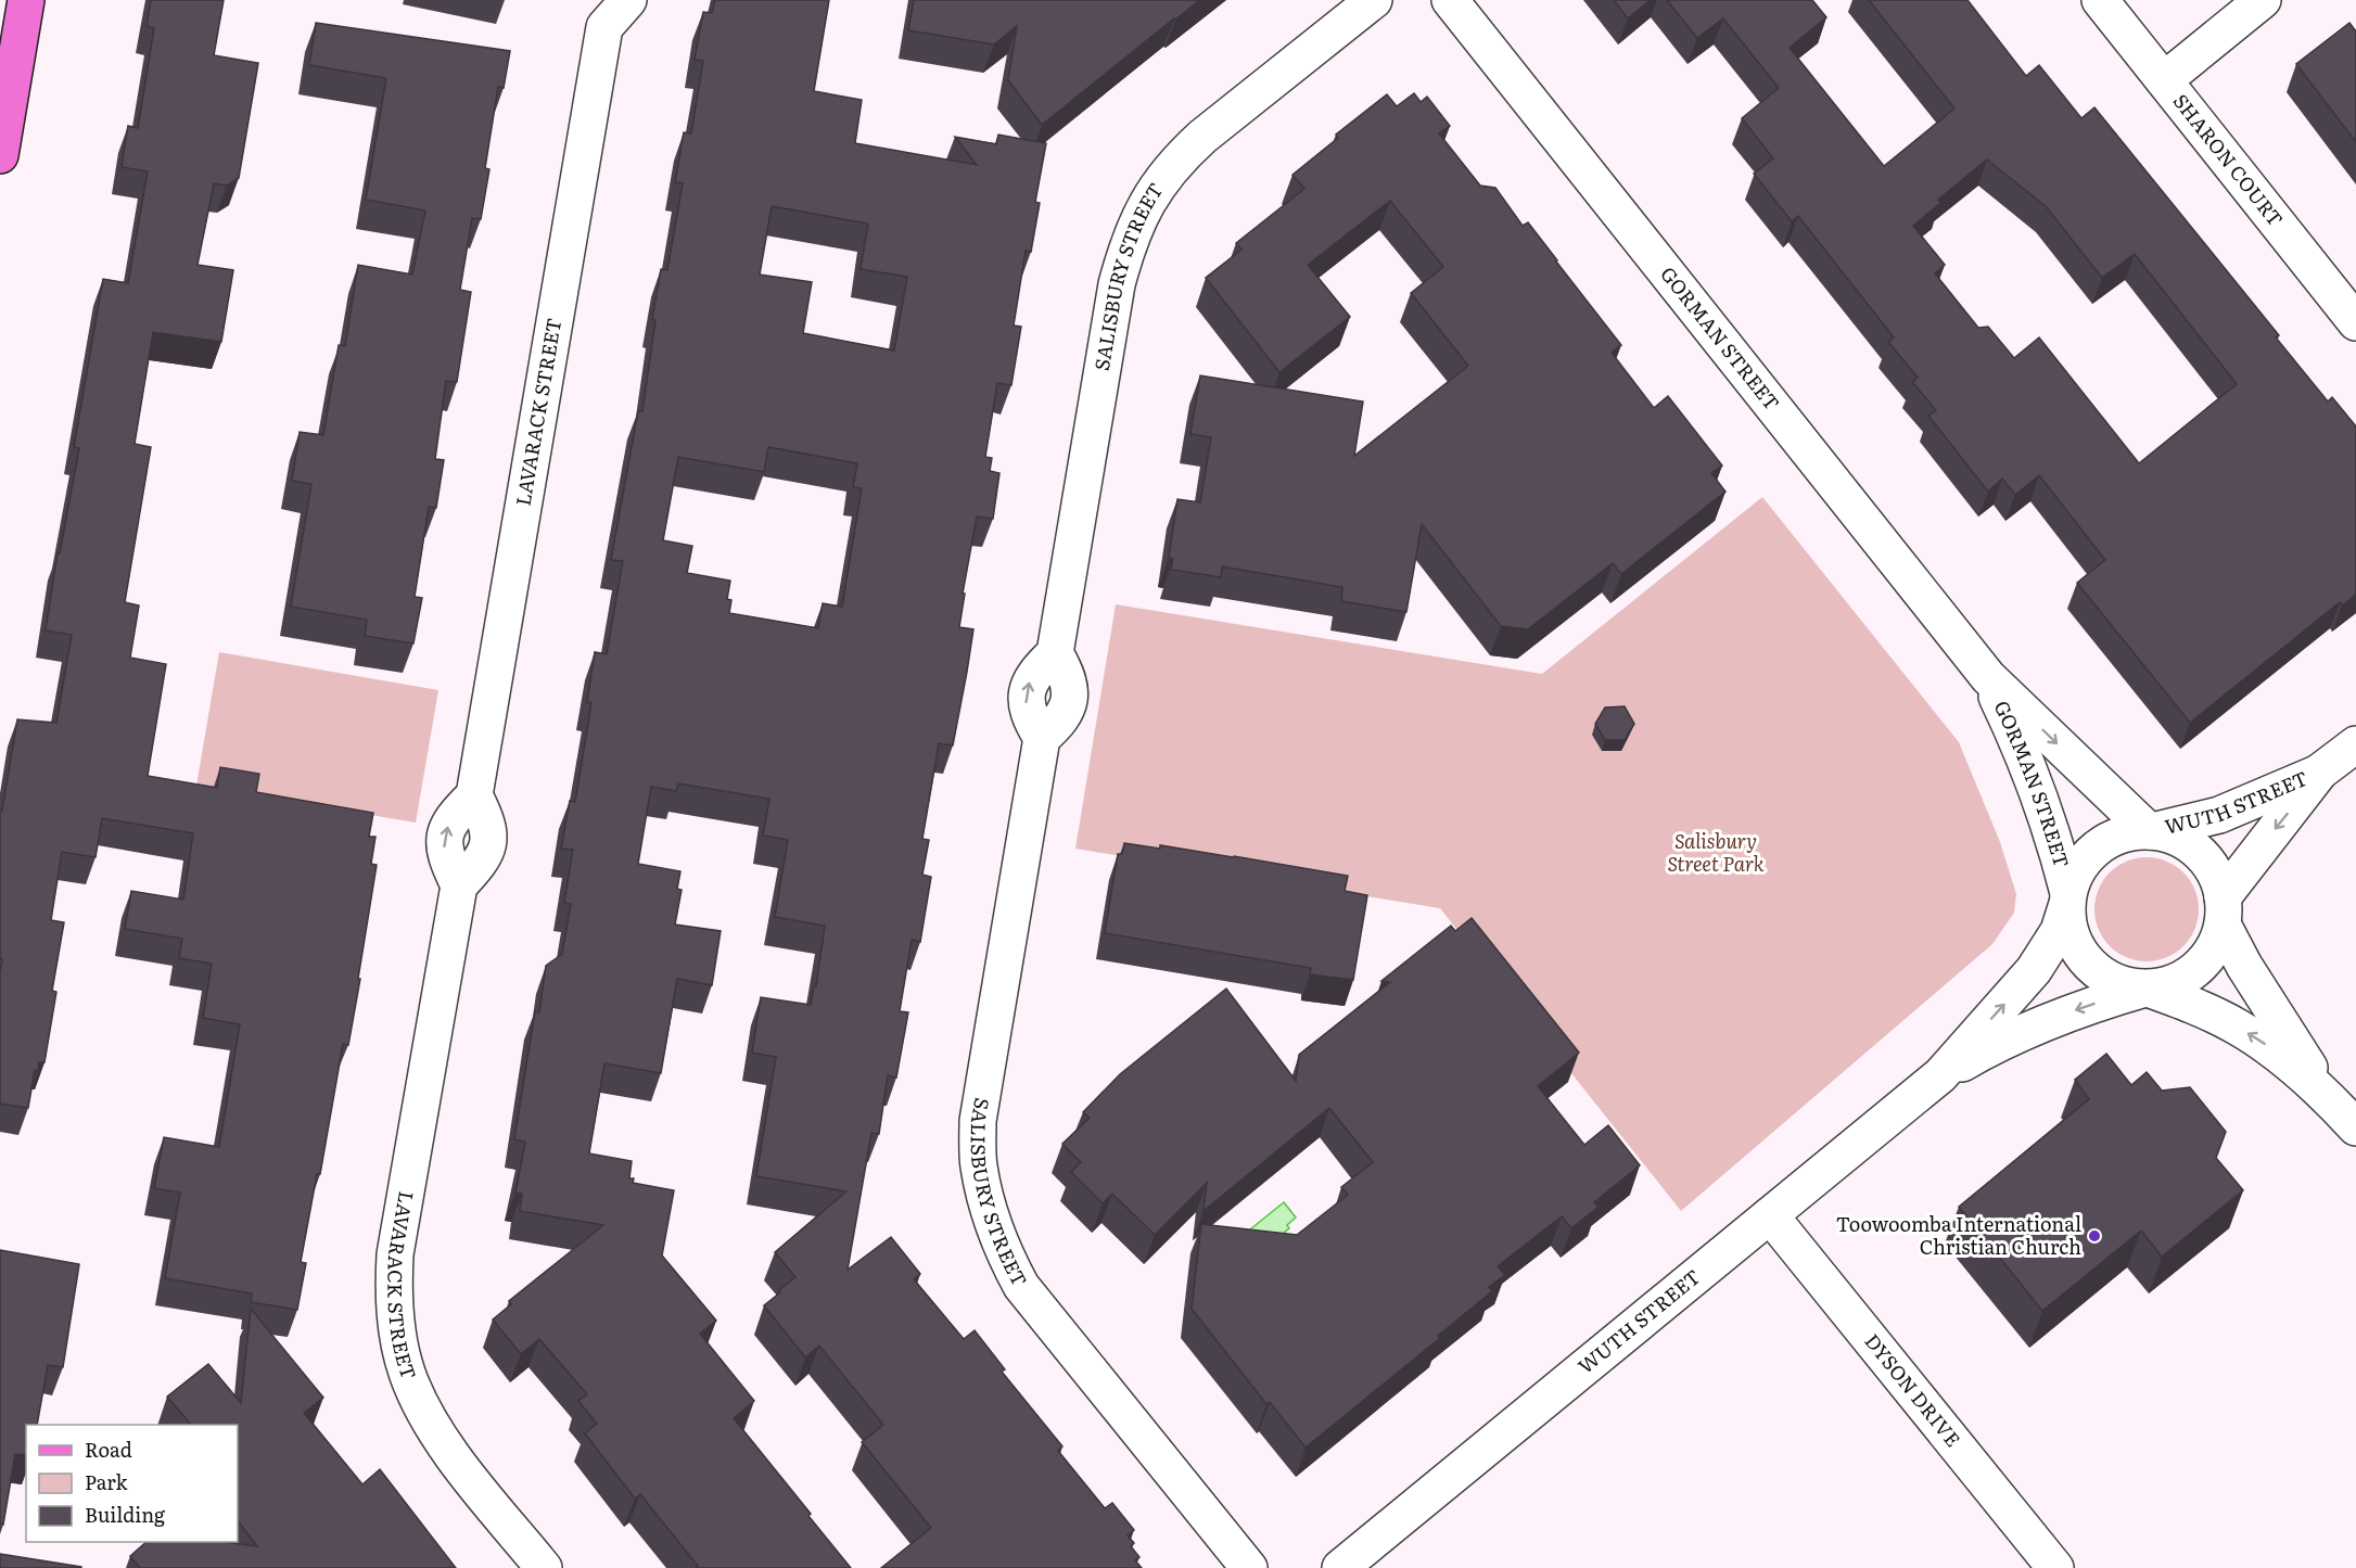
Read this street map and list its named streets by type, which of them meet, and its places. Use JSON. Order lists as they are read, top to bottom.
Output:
{
  "streets": {
    "street": [
      "SHARON COURT",
      "SALISBURY STREET",
      "GORMAN STREET",
      "LAVARACK STREET",
      "WUTH STREET",
      "DYSON DRIVE"
    ]
  },
  "crossings": [
    ["GORMAN STREET", "WUTH STREET"],
    ["WUTH STREET", "DYSON DRIVE"]
  ],
  "parks": ["Salisbury Street Park"],
  "places": ["Toowoomba International Christian Church"],
  "legend": ["Road", "Park", "Building"]
}
